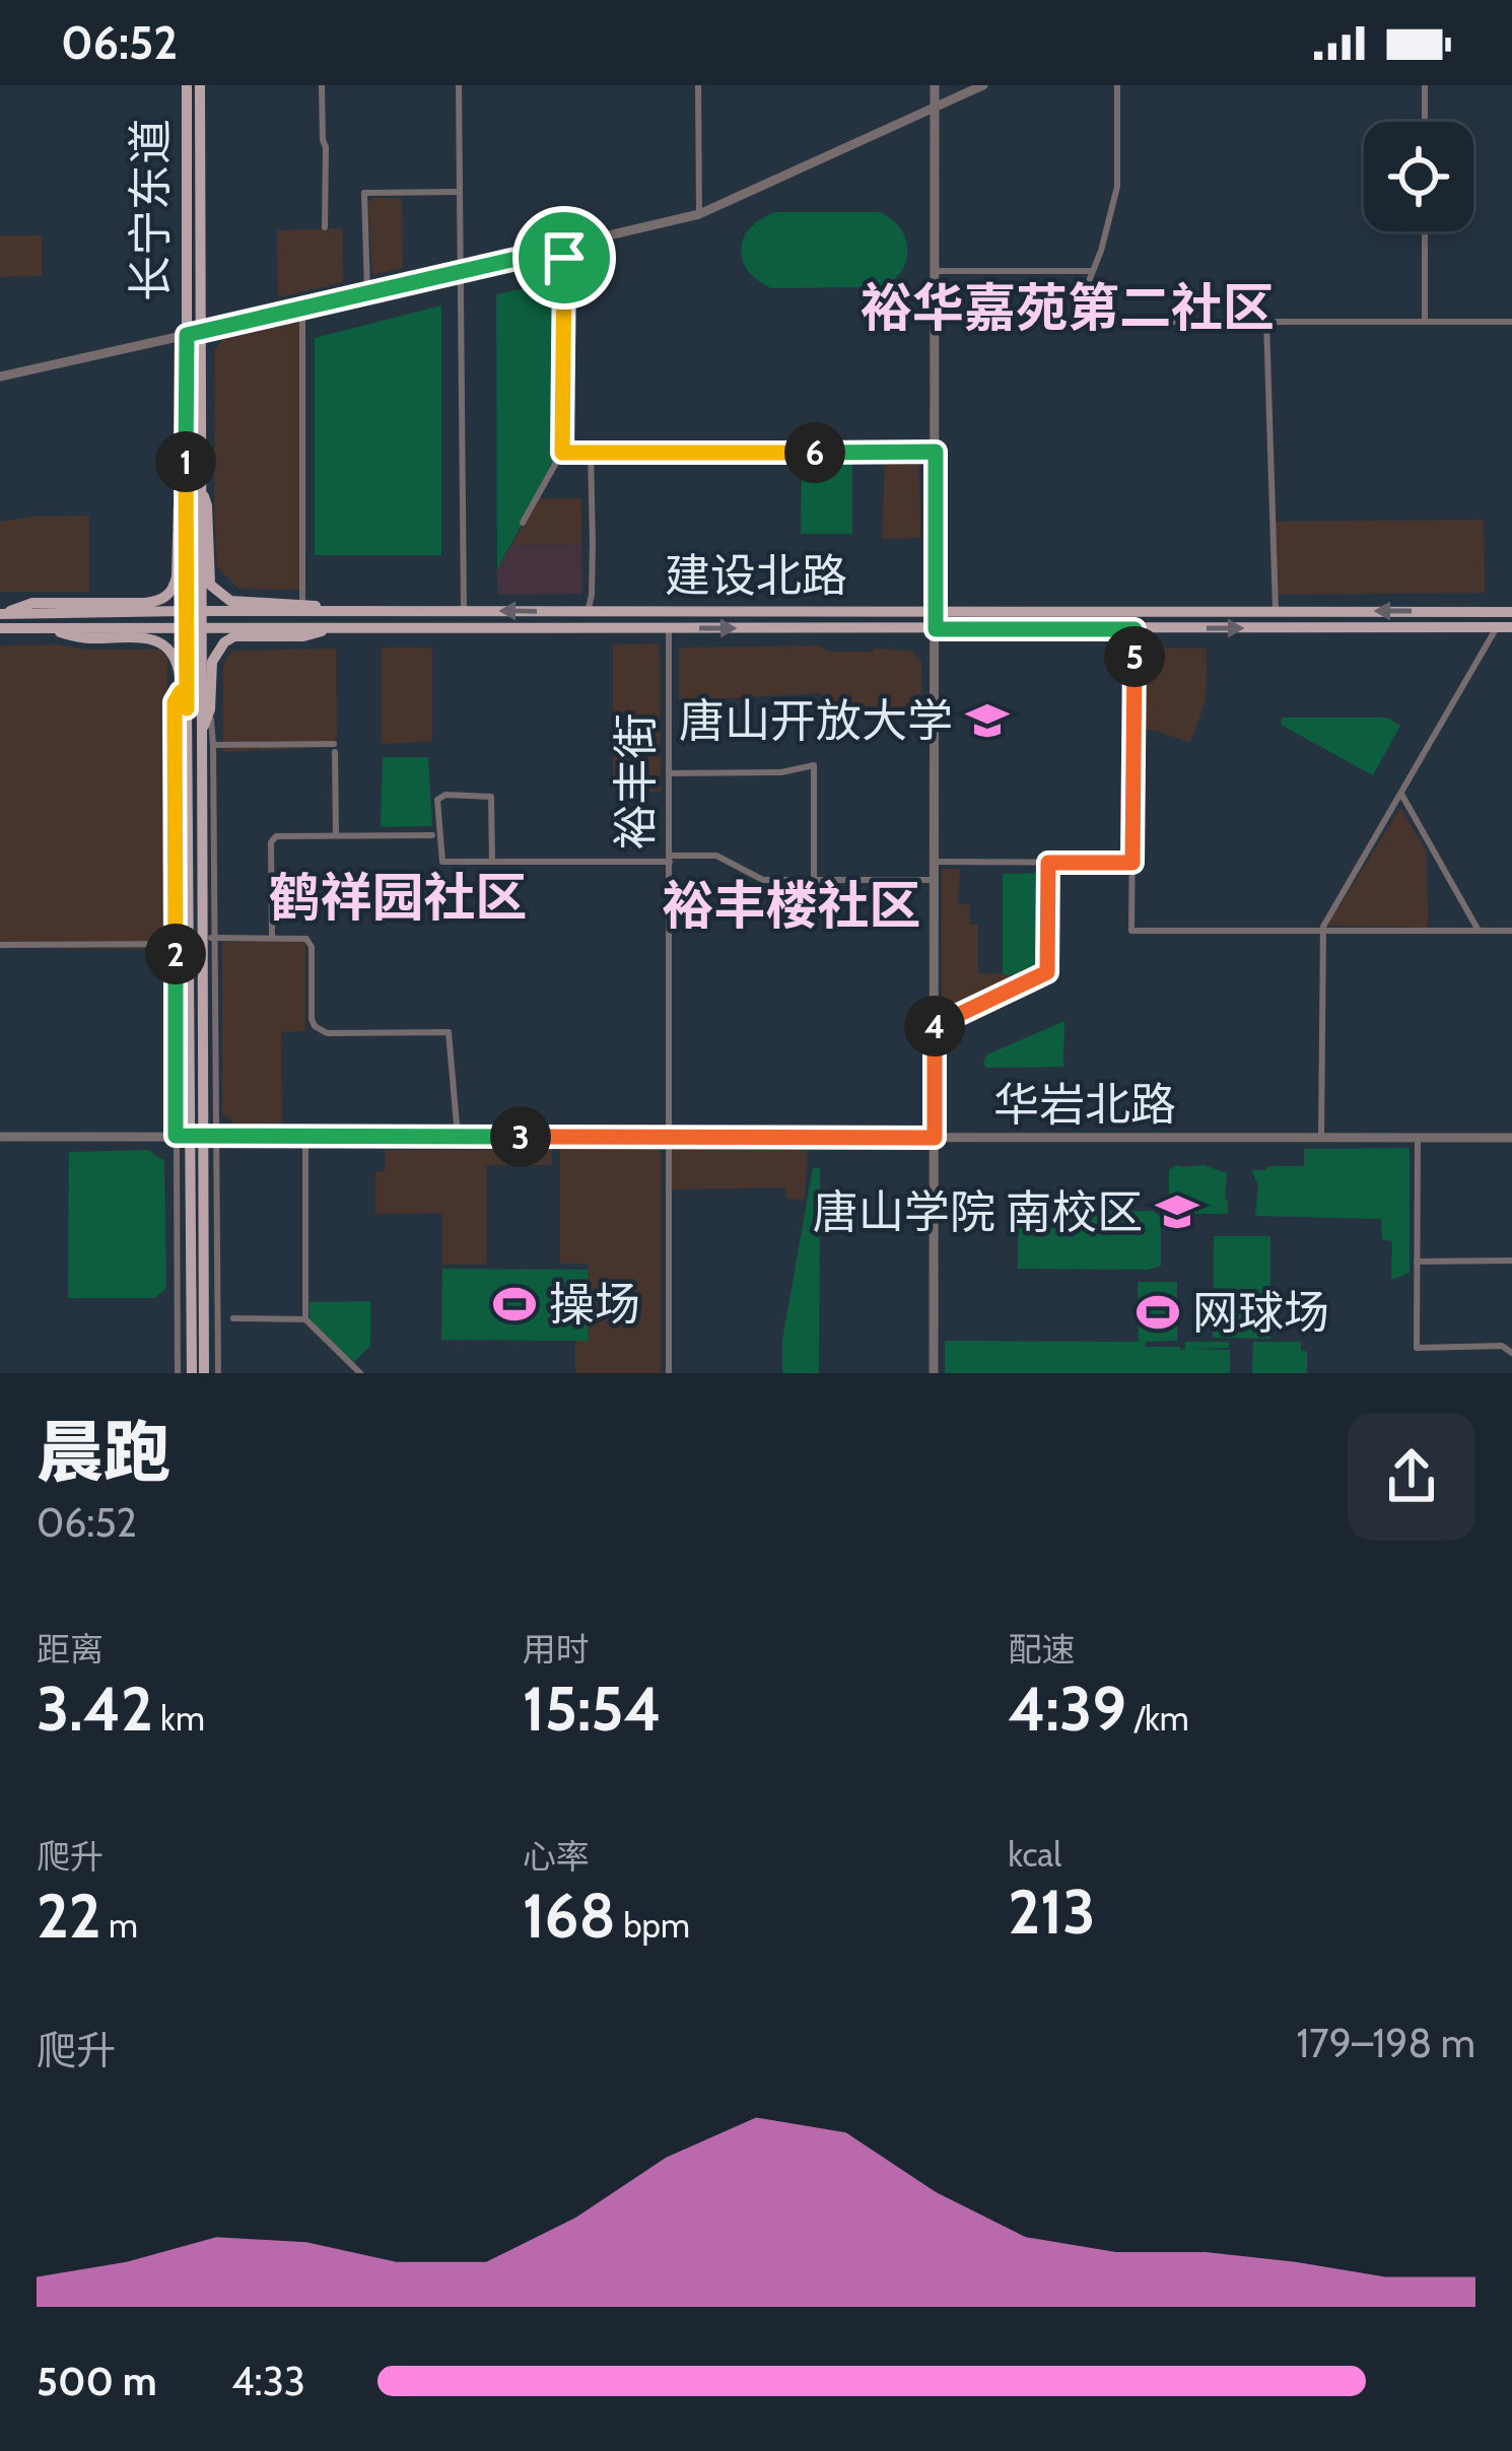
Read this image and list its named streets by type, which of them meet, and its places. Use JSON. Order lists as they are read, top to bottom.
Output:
{
  "streets": {
    "main road": ["长宁东道", "建设北路"],
    "street": ["裕丰街", "华岩北路"]
  },
  "crossings": [
    ["长宁东道", "建设北路"],
    ["长宁东道", "华岩北路"],
    ["建设北路", "裕丰街"],
    ["裕丰街", "华岩北路"]
  ],
  "districts": ["裕华嘉苑第二社区", "鹤祥园社区", "裕丰楼社区"],
  "places": {
    "school or university": ["唐山开放大学", "唐山学院 南校区"],
    "sports": ["操场", "网球场"]
  },
  "page": {
    "status": "06:52",
    "pins": [
      "6",
      "1",
      "5",
      "2",
      "4",
      "3"
    ],
    "heading": ["晨跑", "06:52"],
    "stats": [
      ["距离", "3.42 km"],
      ["用时", "15:54"],
      ["配速", "4:39 /km"],
      ["爬升", "22 m"],
      ["心率", "168 bpm"],
      ["kcal", "213"]
    ],
    "chart": ["爬升", "179–198 m"],
    "list": [
      {
        "name": "500 m",
        "note": "4:33"
      }
    ]
  }
}
